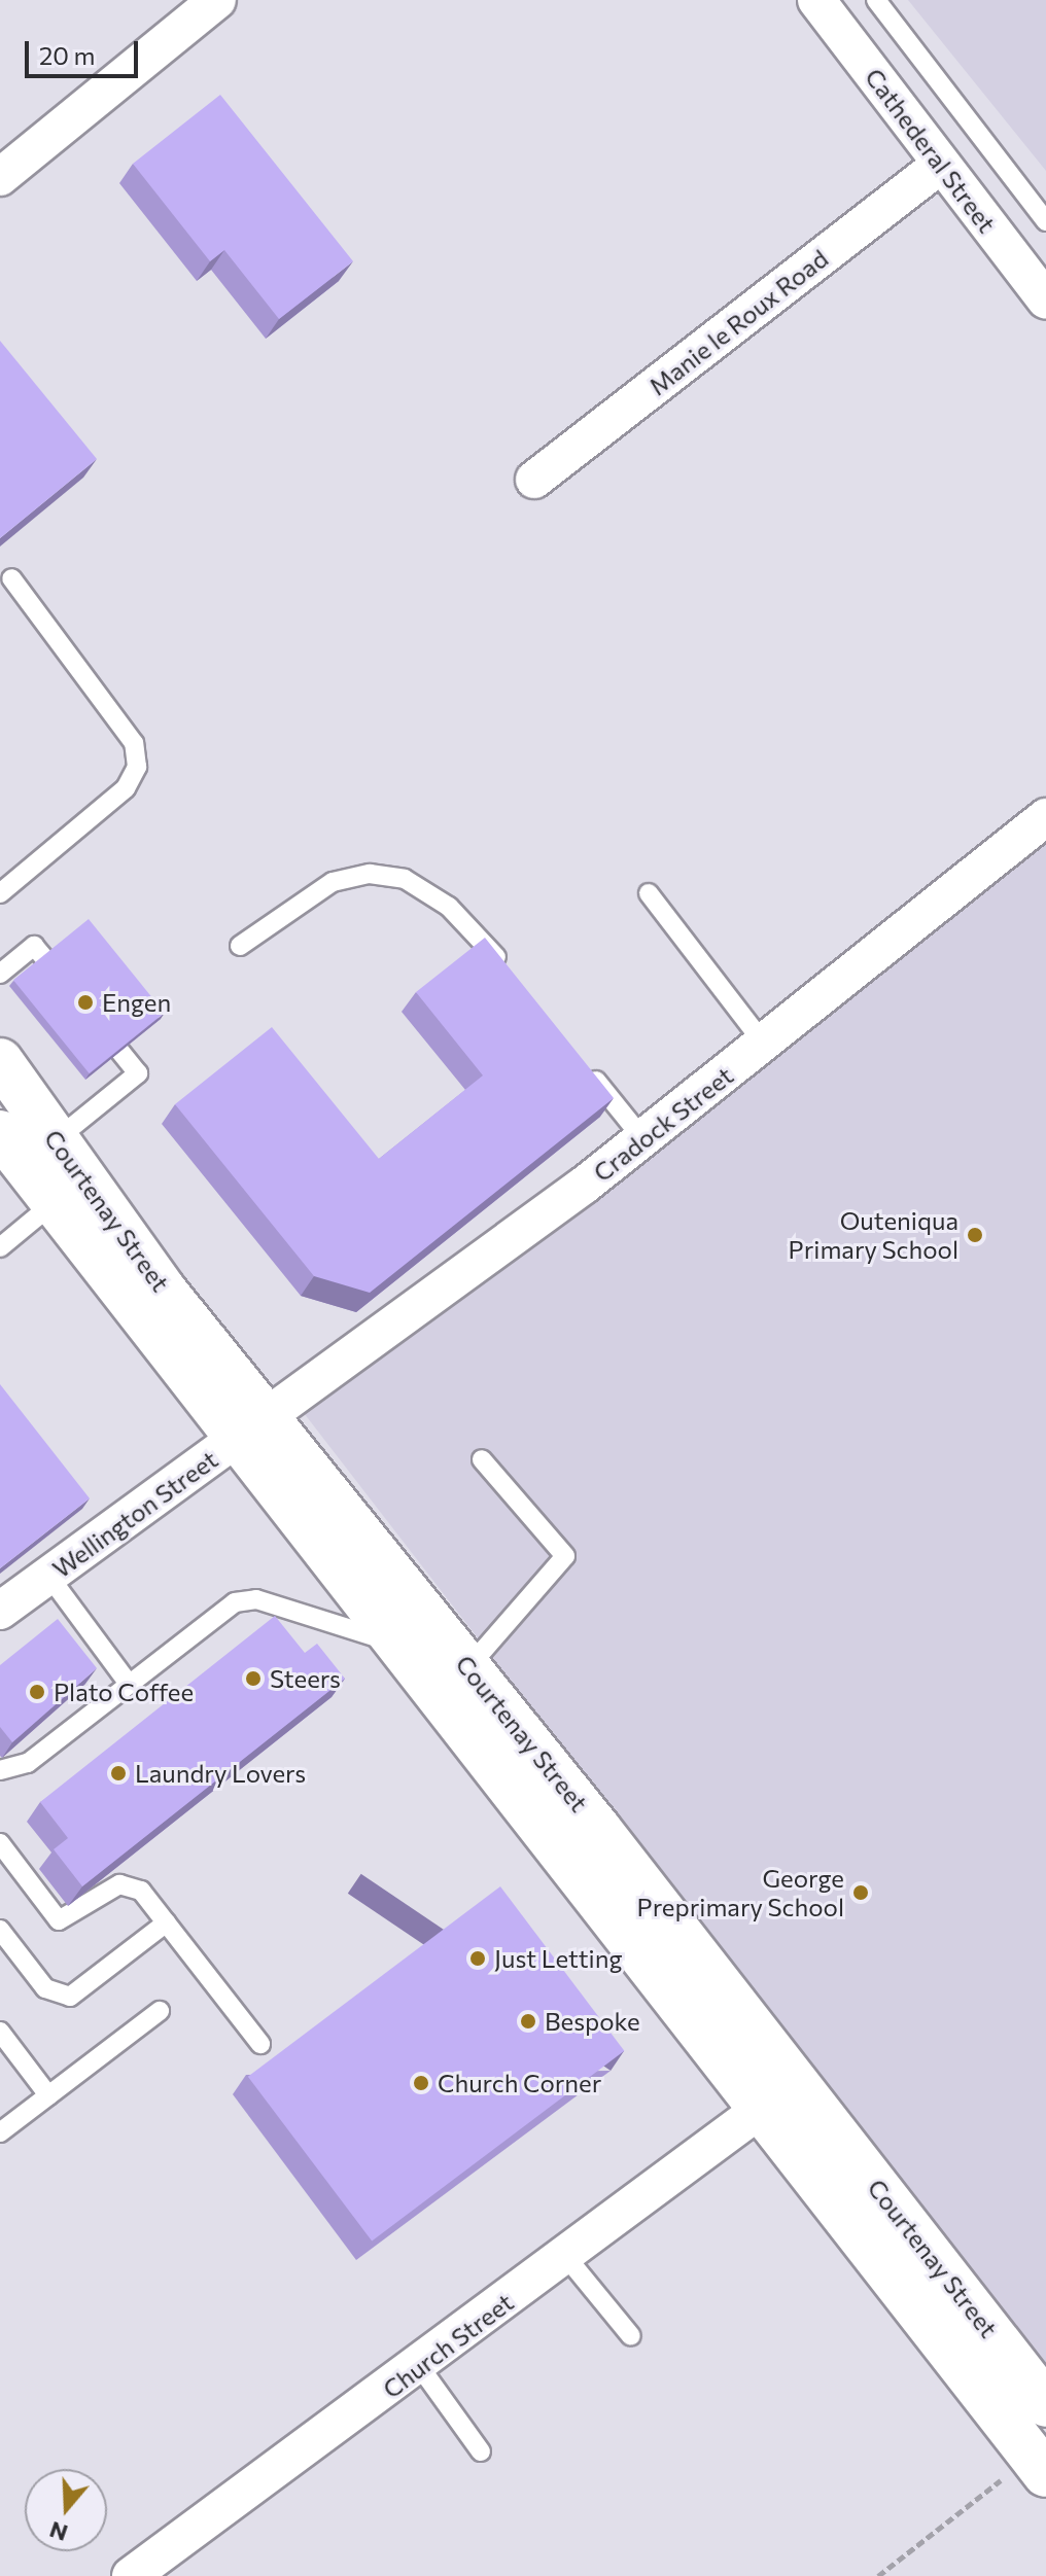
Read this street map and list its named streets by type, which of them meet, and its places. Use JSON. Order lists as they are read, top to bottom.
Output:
{
  "streets": {
    "highway": ["Courtenay Street"],
    "street": [
      "Cathederal Street",
      "Manie le Roux Road",
      "Cradock Street",
      "Wellington Street",
      "Church Street"
    ]
  },
  "crossings": [
    ["Cathederal Street", "Manie le Roux Road"],
    ["Cradock Street", "Courtenay Street"],
    ["Cradock Street", "Wellington Street"],
    ["Courtenay Street", "Wellington Street"],
    ["Courtenay Street", "Church Street"]
  ],
  "places": [
    "Engen",
    "Outeniqua Primary School",
    "Steers",
    "Plato Coffee",
    "Laundry Lovers",
    "George Preprimary School",
    "Just Letting",
    "Bespoke",
    "Church Corner"
  ],
  "scale_bar": "20 m",
  "north": "bottom"
}
